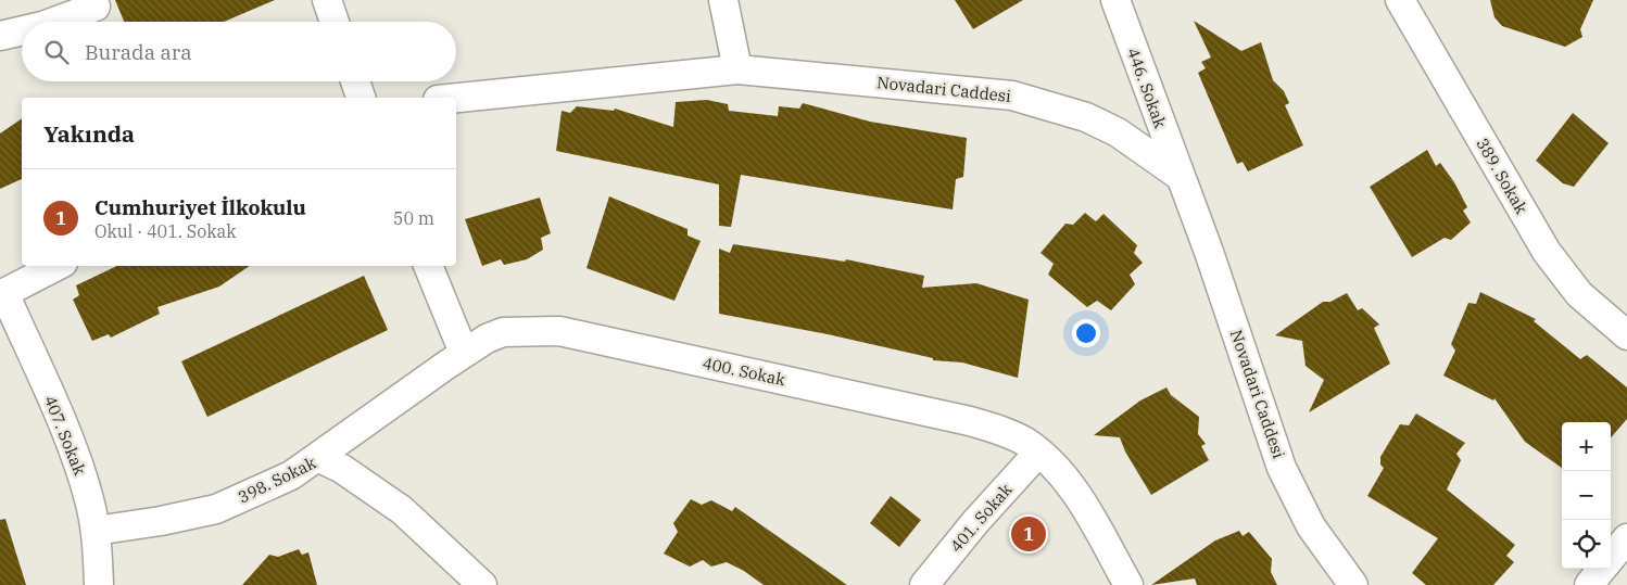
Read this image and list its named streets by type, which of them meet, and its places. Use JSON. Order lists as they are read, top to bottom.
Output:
{
  "streets": {
    "street": [
      "446. Sokak",
      "Novadari Caddesi",
      "389. Sokak",
      "400. Sokak",
      "407. Sokak",
      "398. Sokak",
      "401. Sokak"
    ]
  },
  "crossings": [
    ["446. Sokak", "Novadari Caddesi"],
    ["400. Sokak", "398. Sokak"],
    ["400. Sokak", "401. Sokak"],
    ["407. Sokak", "398. Sokak"]
  ],
  "page": {
    "search": "Burada ara",
    "heading": "Yakında",
    "list": [
      {
        "mark": "1",
        "name": "Cumhuriyet İlkokulu",
        "note": "Okul · 401. Sokak",
        "value": "50 m"
      }
    ],
    "map_buttons": ["+", "−"],
    "pins": "1"
  }
}
